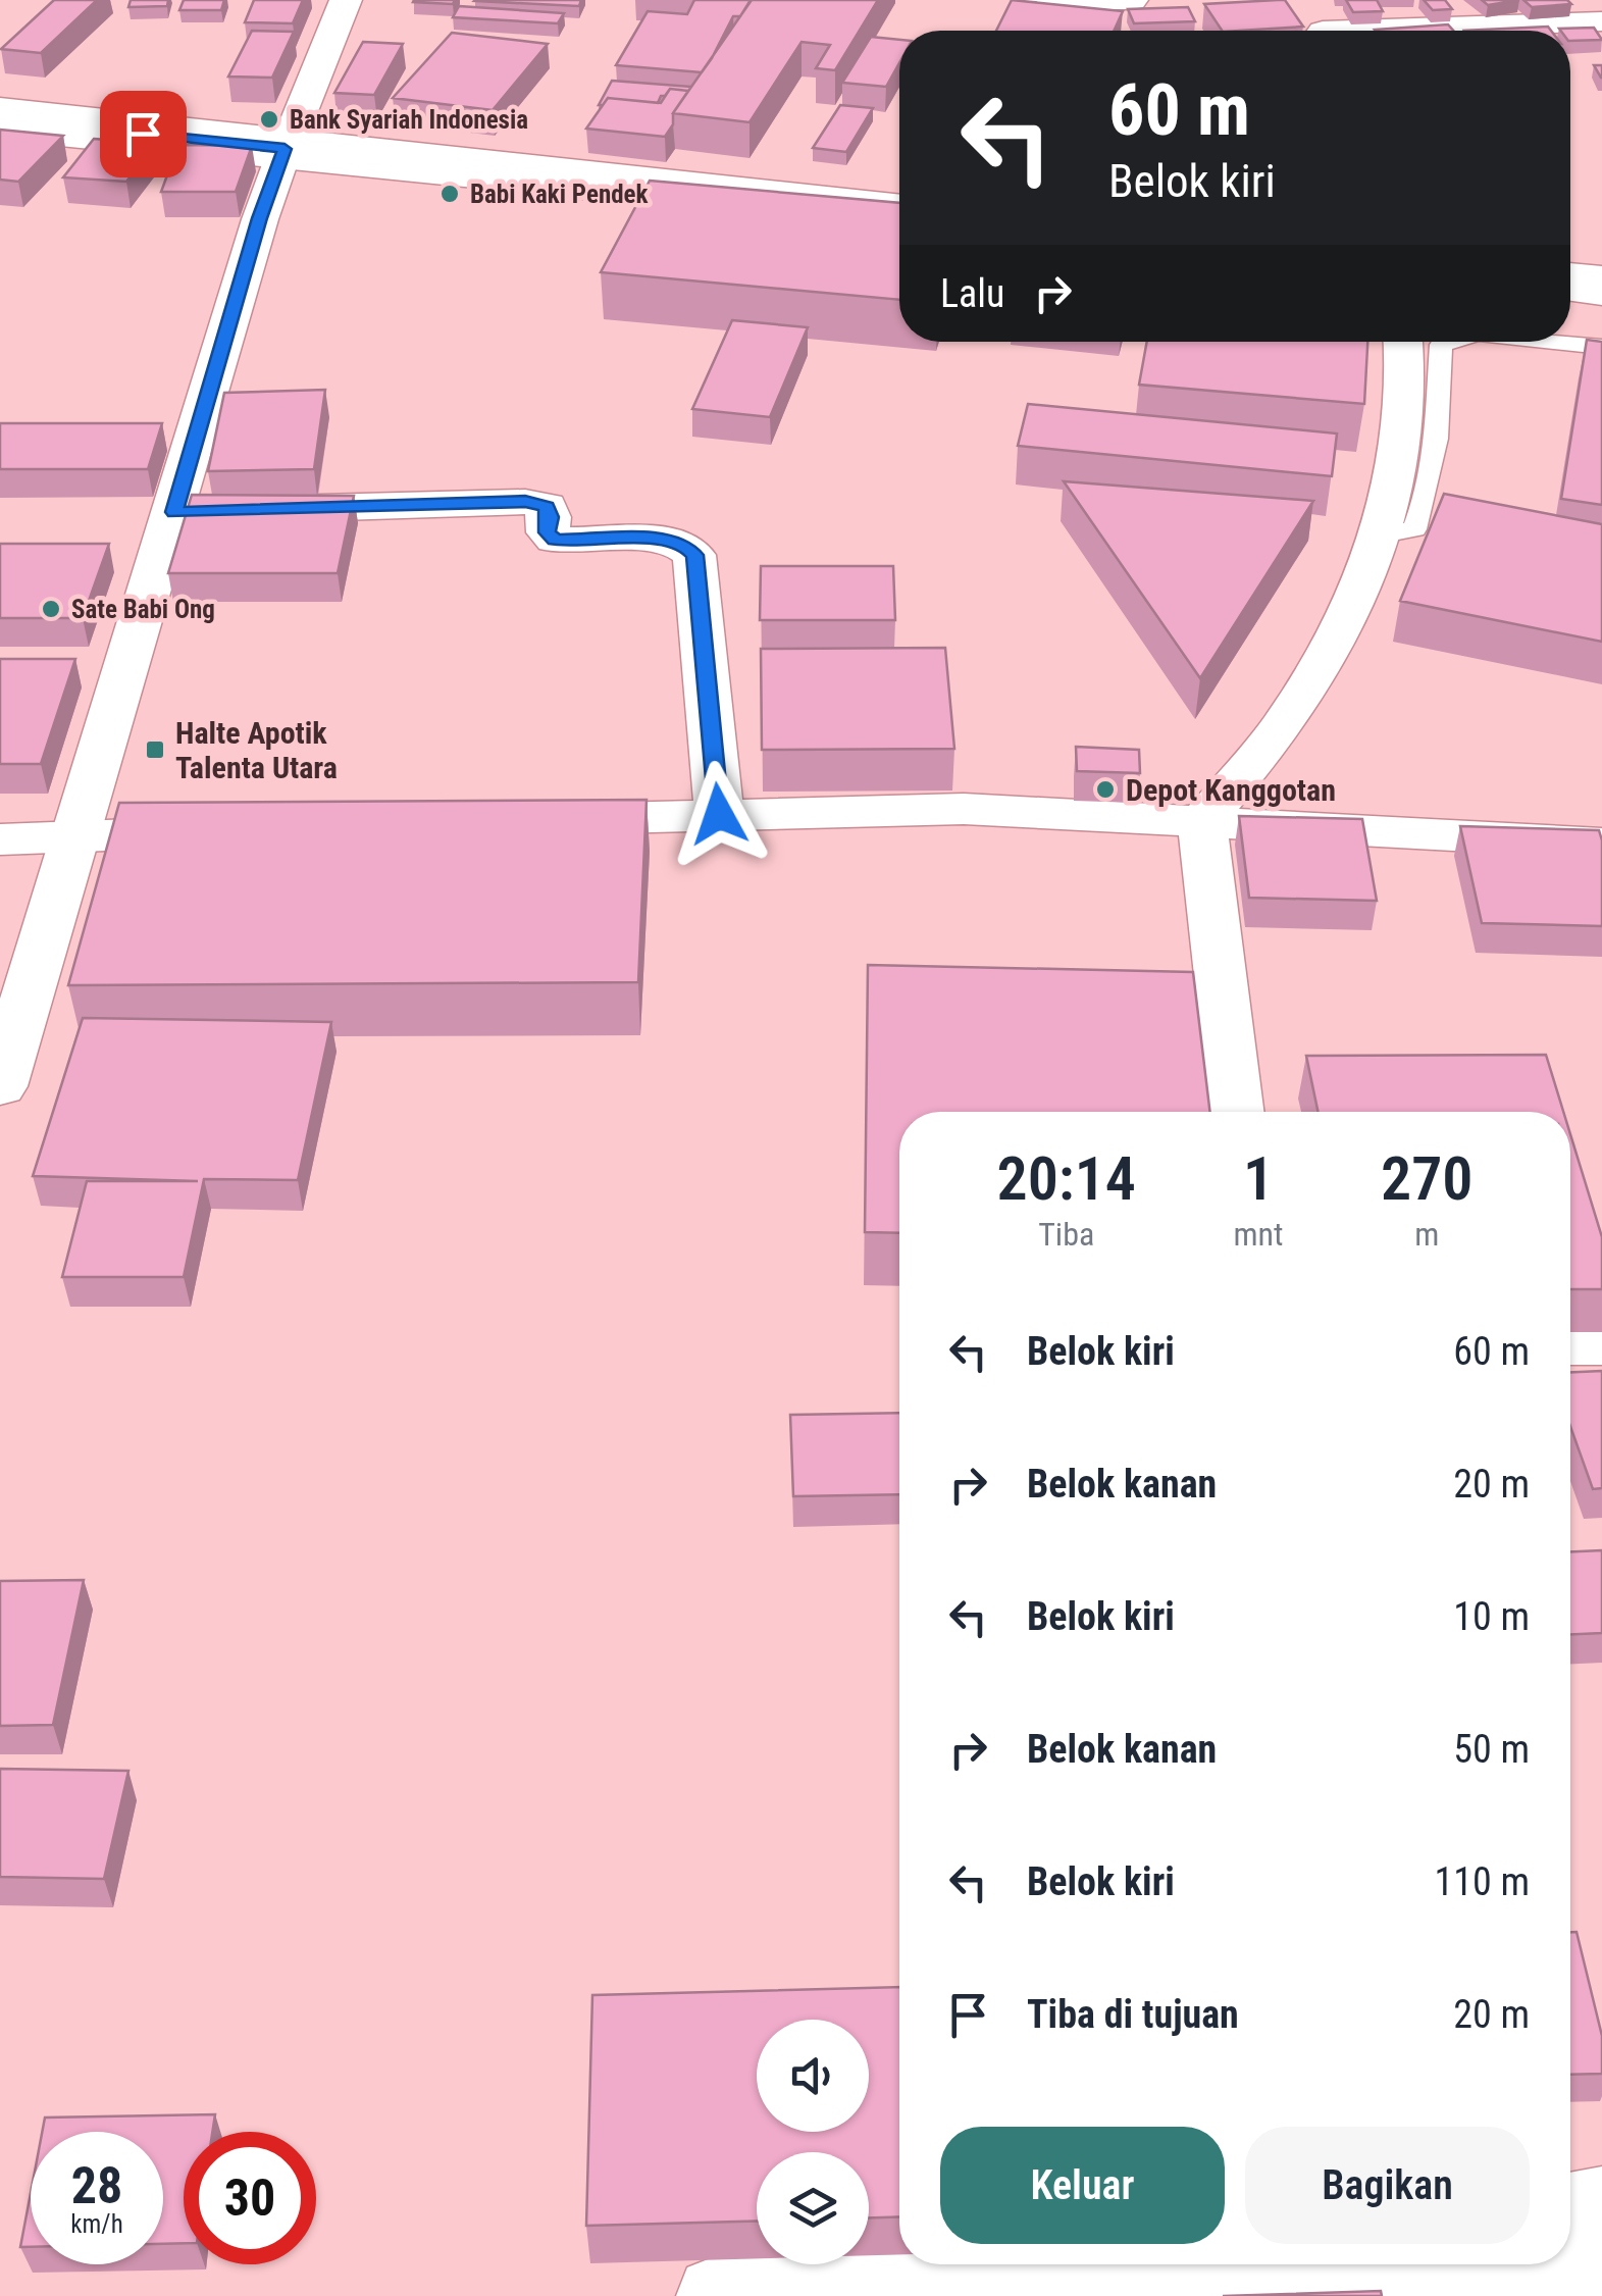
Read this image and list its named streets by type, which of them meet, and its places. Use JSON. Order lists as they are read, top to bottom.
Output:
{
  "places": {
    "other": [
      "Bank Syariah Indonesia",
      "Babi Kaki Pendek",
      "Sate Babi Ong",
      "Depot Kanggotan"
    ],
    "transit": ["Halte Apotik Talenta Utara"]
  },
  "page": {
    "turn": ["60 m", "Belok kiri"],
    "then": "Lalu",
    "eta": [
      "20:14",
      "Tiba",
      "1",
      "mnt",
      "270",
      "m"
    ],
    "list": [
      {
        "name": "Belok kiri",
        "value": "60 m"
      },
      {
        "name": "Belok kanan",
        "value": "20 m"
      },
      {
        "name": "Belok kiri",
        "value": "10 m"
      },
      {
        "name": "Belok kanan",
        "value": "50 m"
      },
      {
        "name": "Belok kiri",
        "value": "110 m"
      },
      {
        "name": "Tiba di tujuan",
        "value": "20 m"
      }
    ],
    "buttons": ["Keluar", "Bagikan"],
    "speed": "28 km/h",
    "limit": "30"
  }
}
